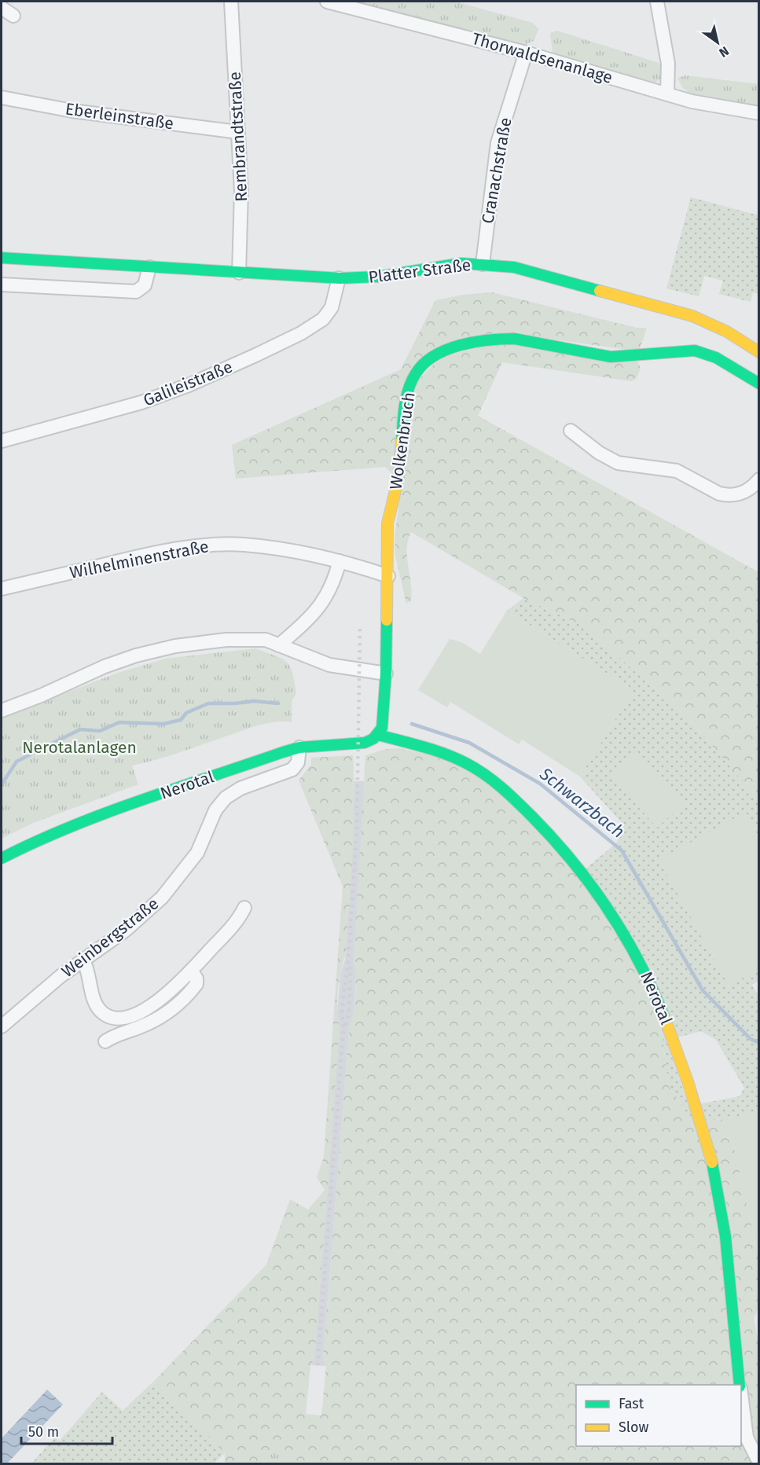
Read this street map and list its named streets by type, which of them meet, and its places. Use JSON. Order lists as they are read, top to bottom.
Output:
{
  "streets": {
    "street": [
      "Thorwaldsenanlage",
      "Eberleinstraße",
      "Rembrandtstraße",
      "Cranachstraße",
      "Platter Straße",
      "Galileistraße",
      "Wolkenbruch",
      "Wilhelminenstraße",
      "Nerotal",
      "Weinbergstraße"
    ]
  },
  "crossings": [
    ["Thorwaldsenanlage", "Cranachstraße"],
    ["Eberleinstraße", "Rembrandtstraße"],
    ["Rembrandtstraße", "Platter Straße"],
    ["Cranachstraße", "Platter Straße"],
    ["Platter Straße", "Galileistraße"],
    ["Wolkenbruch", "Wilhelminenstraße"],
    ["Nerotal", "Weinbergstraße"]
  ],
  "water": ["Schwarzbach"],
  "parks": ["Nerotalanlagen"],
  "legend": ["Fast", "Slow"],
  "scale_bar": "50 m",
  "north": "bottom right"
}
